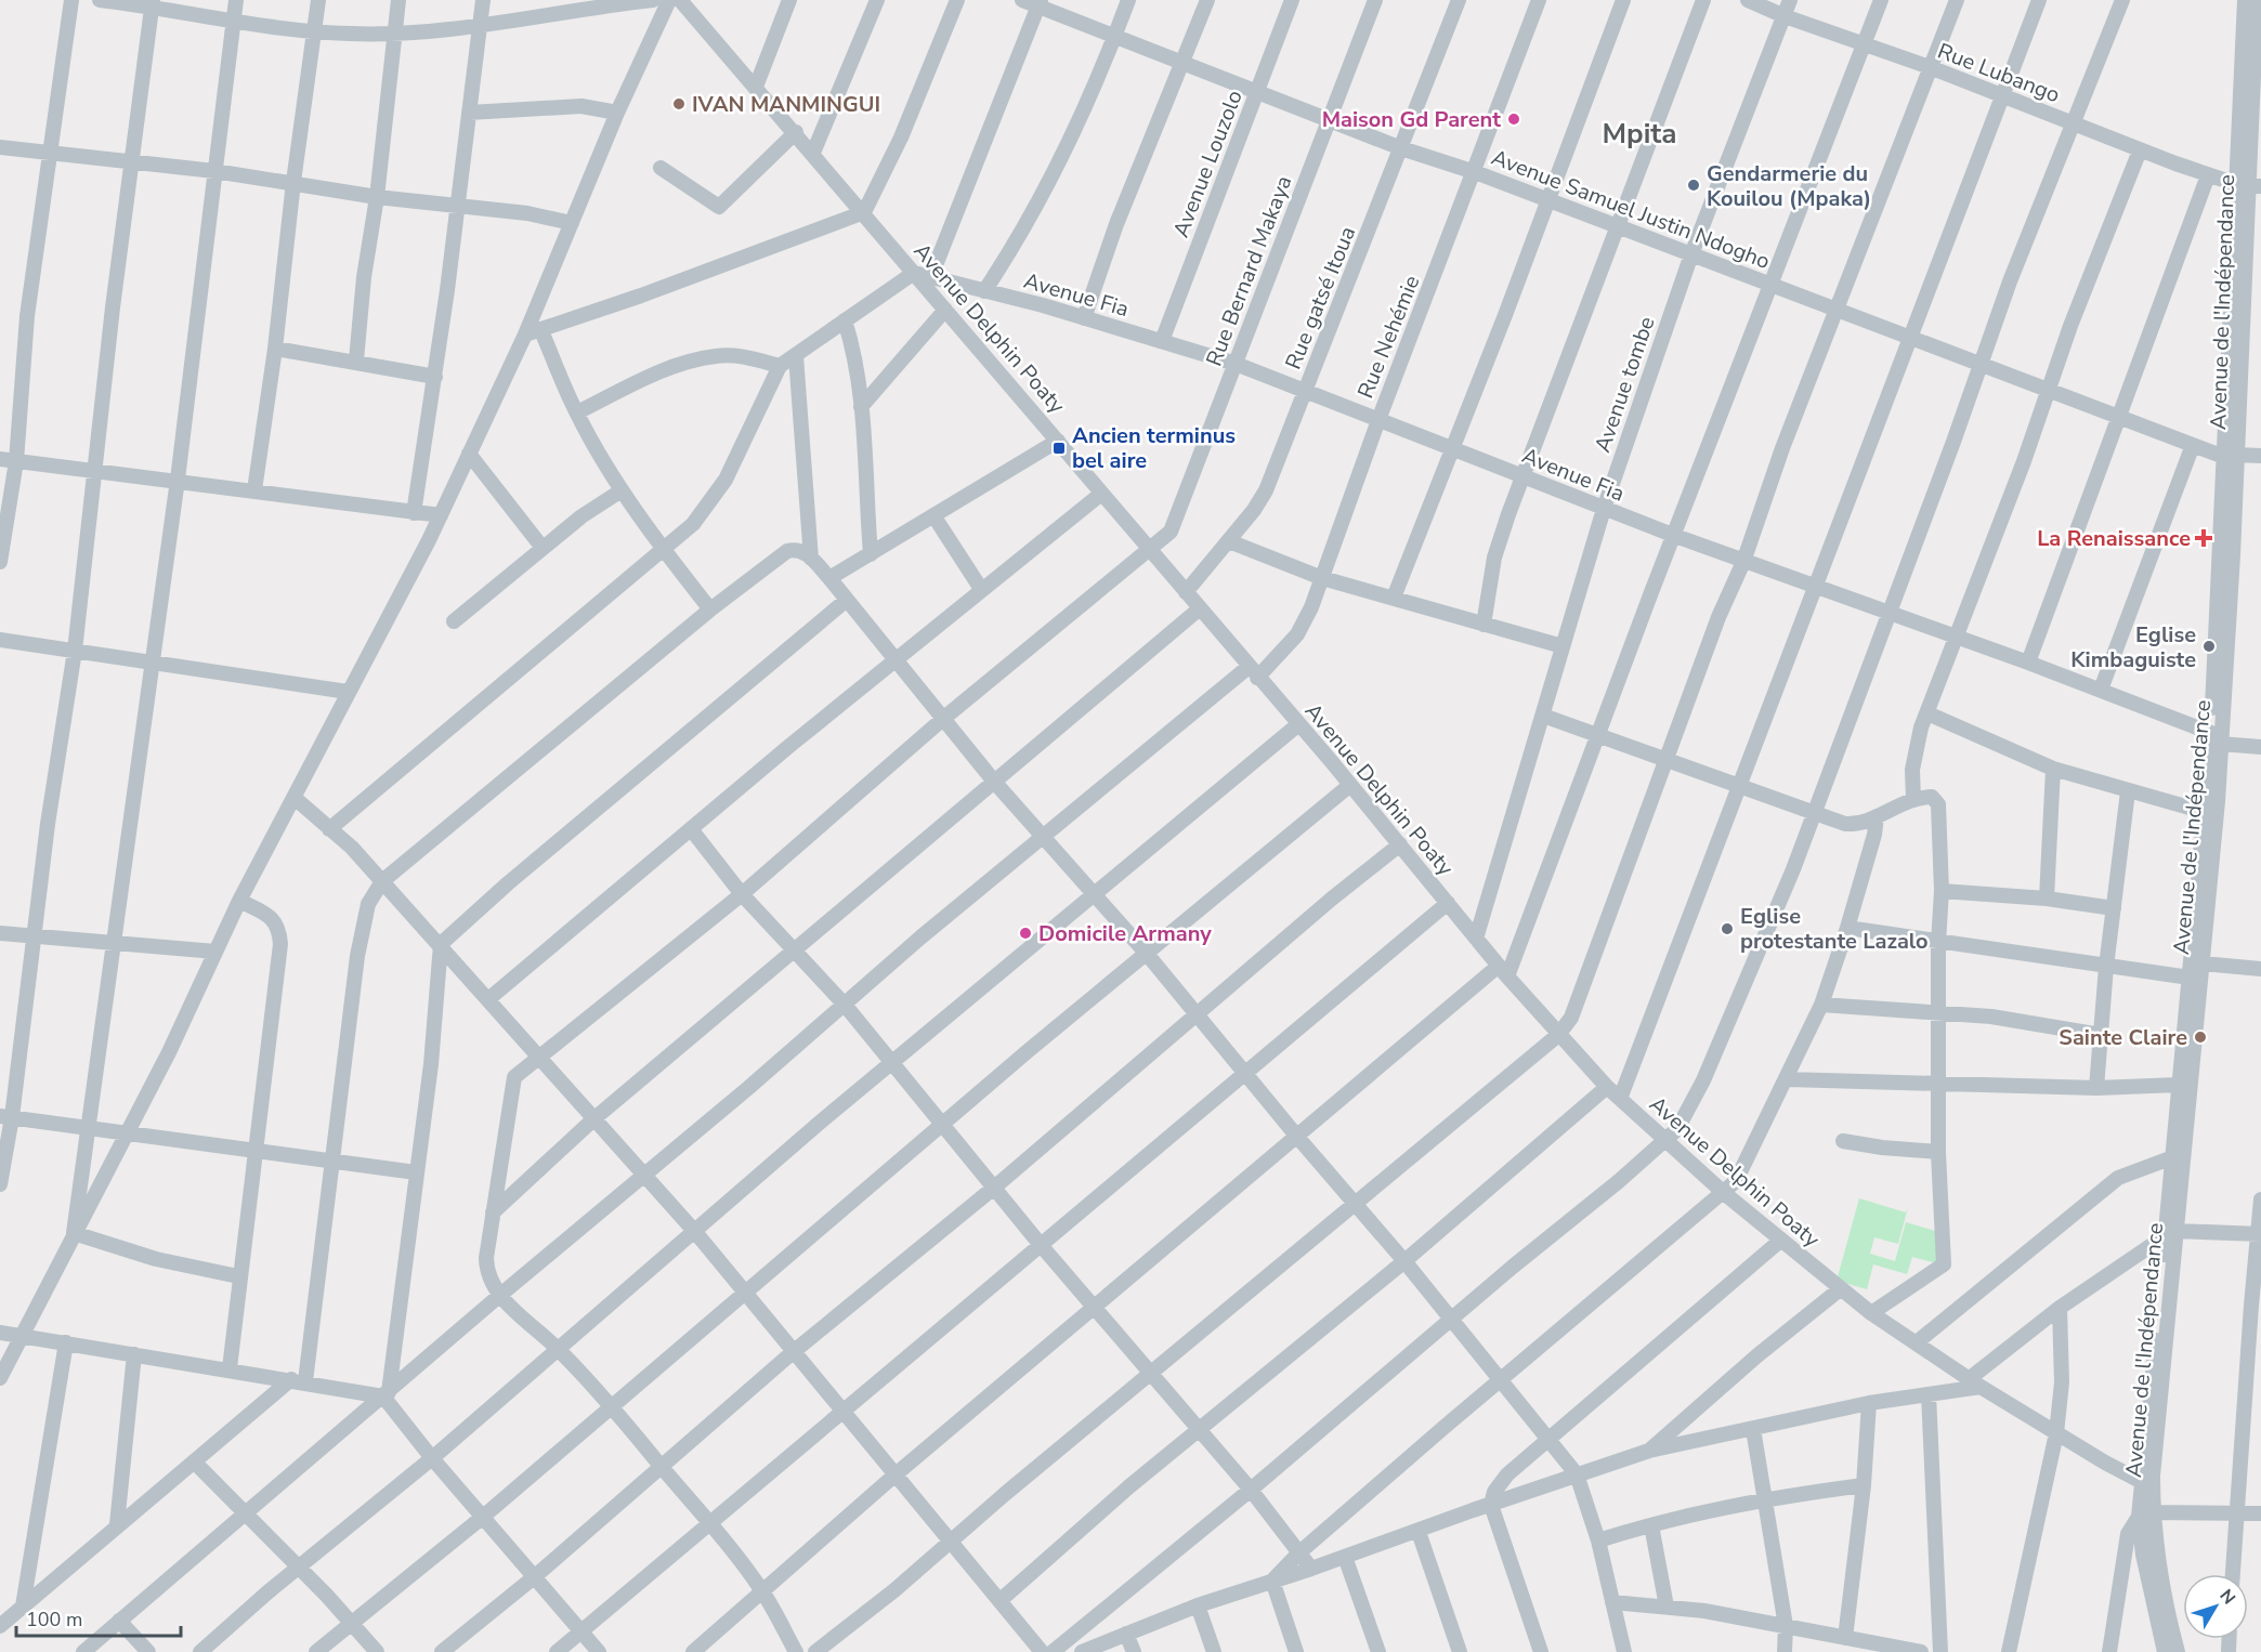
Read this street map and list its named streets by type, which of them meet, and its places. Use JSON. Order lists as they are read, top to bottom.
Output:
{
  "streets": {
    "street": [
      "Rue Lubango",
      "Avenue Louzolo",
      "Avenue Samuel Justin Ndogho",
      "Rue Bernard Makaya",
      "Avenue Fia",
      "Rue gatsé Itoua",
      "Avenue de l'Indépendance",
      "Avenue Delphin Poaty",
      "Rue Nehémie",
      "Avenue tombe"
    ]
  },
  "crossings": [
    ["Rue Lubango", "Avenue de l'Indépendance"],
    ["Rue Lubango", "Avenue tombe"],
    ["Avenue Louzolo", "Avenue Samuel Justin Ndogho"],
    ["Avenue Louzolo", "Avenue Fia"],
    ["Avenue Samuel Justin Ndogho", "Rue Bernard Makaya"],
    ["Avenue Samuel Justin Ndogho", "Rue gatsé Itoua"],
    ["Avenue Samuel Justin Ndogho", "Avenue de l'Indépendance"],
    ["Avenue Samuel Justin Ndogho", "Rue Nehémie"],
    ["Avenue Samuel Justin Ndogho", "Avenue tombe"],
    ["Rue Bernard Makaya", "Avenue Fia"],
    ["Rue Bernard Makaya", "Avenue Delphin Poaty"],
    ["Rue Bernard Makaya", "Rue Nehémie"],
    ["Avenue Fia", "Rue gatsé Itoua"],
    ["Avenue Fia", "Avenue de l'Indépendance"],
    ["Avenue Fia", "Avenue Delphin Poaty"],
    ["Avenue Fia", "Rue Nehémie"],
    ["Avenue Fia", "Avenue tombe"],
    ["Rue gatsé Itoua", "Avenue Delphin Poaty"],
    ["Avenue de l'Indépendance", "Avenue Delphin Poaty"],
    ["Avenue Delphin Poaty", "Rue Nehémie"],
    ["Avenue Delphin Poaty", "Avenue tombe"]
  ],
  "districts": ["Mpita"],
  "places": {
    "other": [
      "IVAN MANMINGUI",
      "Maison Gd Parent",
      "Gendarmerie du Kouilou (Mpaka)",
      "Eglise Kimbaguiste",
      "Eglise protestante Lazalo",
      "Domicile Armany",
      "Sainte Claire"
    ],
    "transit": ["Ancien terminus bel aire"],
    "health": ["La Renaissance"]
  },
  "scale_bar": "100 m",
  "north": "top right"
}
